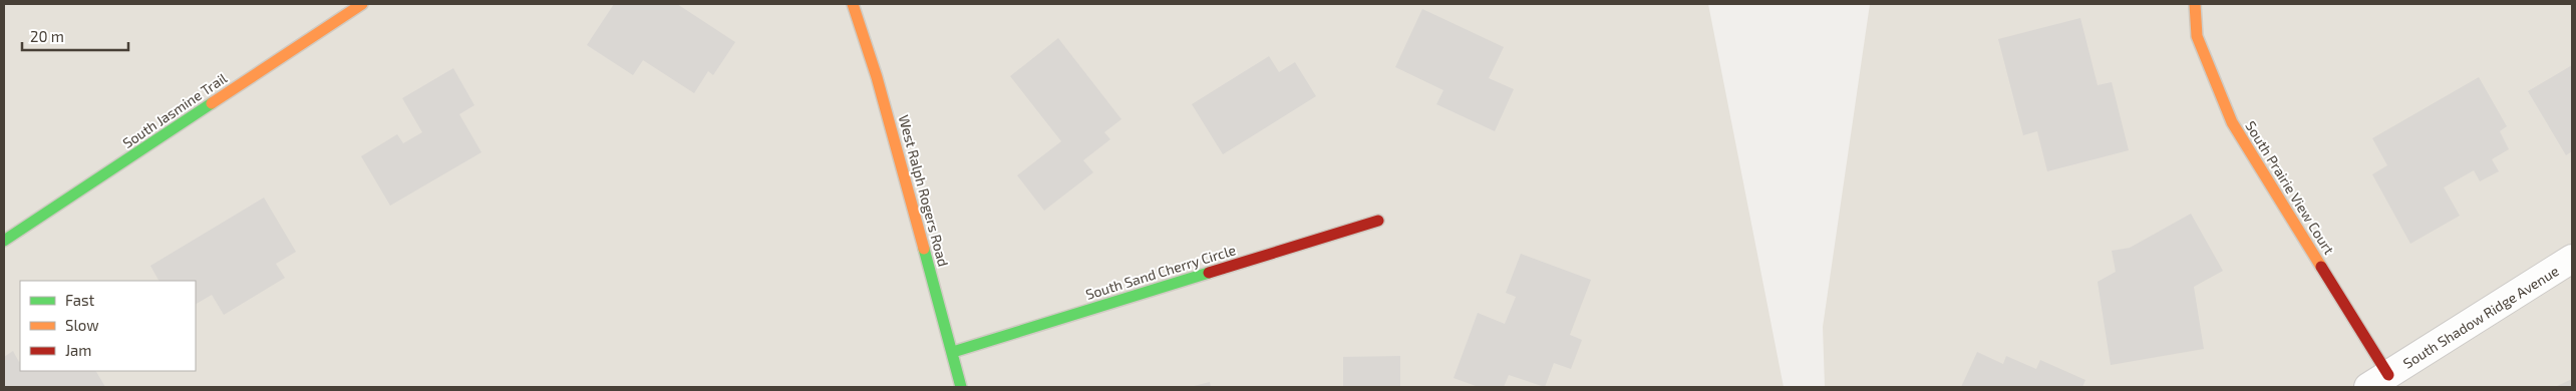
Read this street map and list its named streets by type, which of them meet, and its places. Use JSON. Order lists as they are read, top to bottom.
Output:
{
  "streets": {
    "street": [
      "South Jasmine Trail",
      "South Prairie View Court",
      "West Ralph Rogers Road",
      "South Sand Cherry Circle",
      "South Shadow Ridge Avenue"
    ]
  },
  "crossings": [
    ["South Prairie View Court", "South Shadow Ridge Avenue"],
    ["West Ralph Rogers Road", "South Sand Cherry Circle"]
  ],
  "legend": ["Fast", "Slow", "Jam"],
  "scale_bar": "20 m"
}
